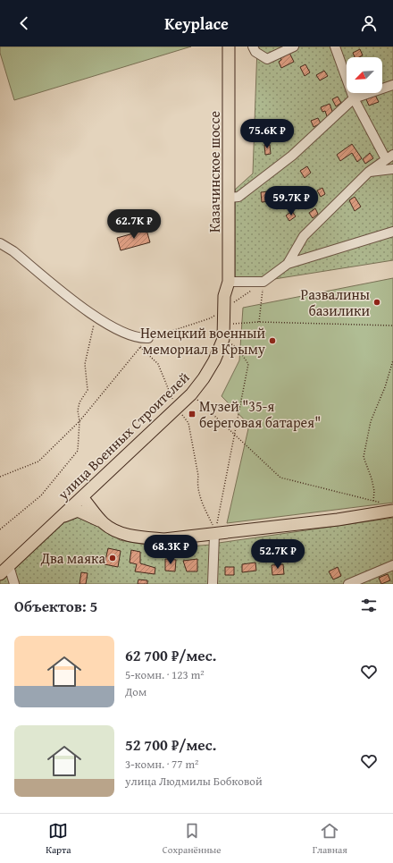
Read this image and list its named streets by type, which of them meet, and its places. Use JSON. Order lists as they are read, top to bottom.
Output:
{
  "streets": {
    "main road": ["Казачинское шоссе", "улица Военных Строителей"]
  },
  "crossings": [
    ["Казачинское шоссе", "улица Военных Строителей"]
  ],
  "places": {
    "other": ["Развалины базилики", "Немецкий военный мемориал в Крыму", "Два маяка"],
    "transit": ["Музей \"35-я береговая батарея\""]
  },
  "north": "bottom left",
  "page": {
    "header": "Keyplace",
    "price": [
      "75.6K ₽",
      "59.7K ₽",
      "62.7K ₽",
      "68.3K ₽",
      "52.7K ₽"
    ],
    "heading": "Объектов: 5",
    "list": [
      {
        "name": "62 700 ₽/мес.",
        "note": "5-комн. · 123 m² · Дом"
      },
      {
        "name": "52 700 ₽/мес.",
        "note": "3-комн. · 77 m² · улица Людмилы Бобковой"
      }
    ],
    "tabs": ["Карта", "Сохранённые", "Главная"]
  }
}
